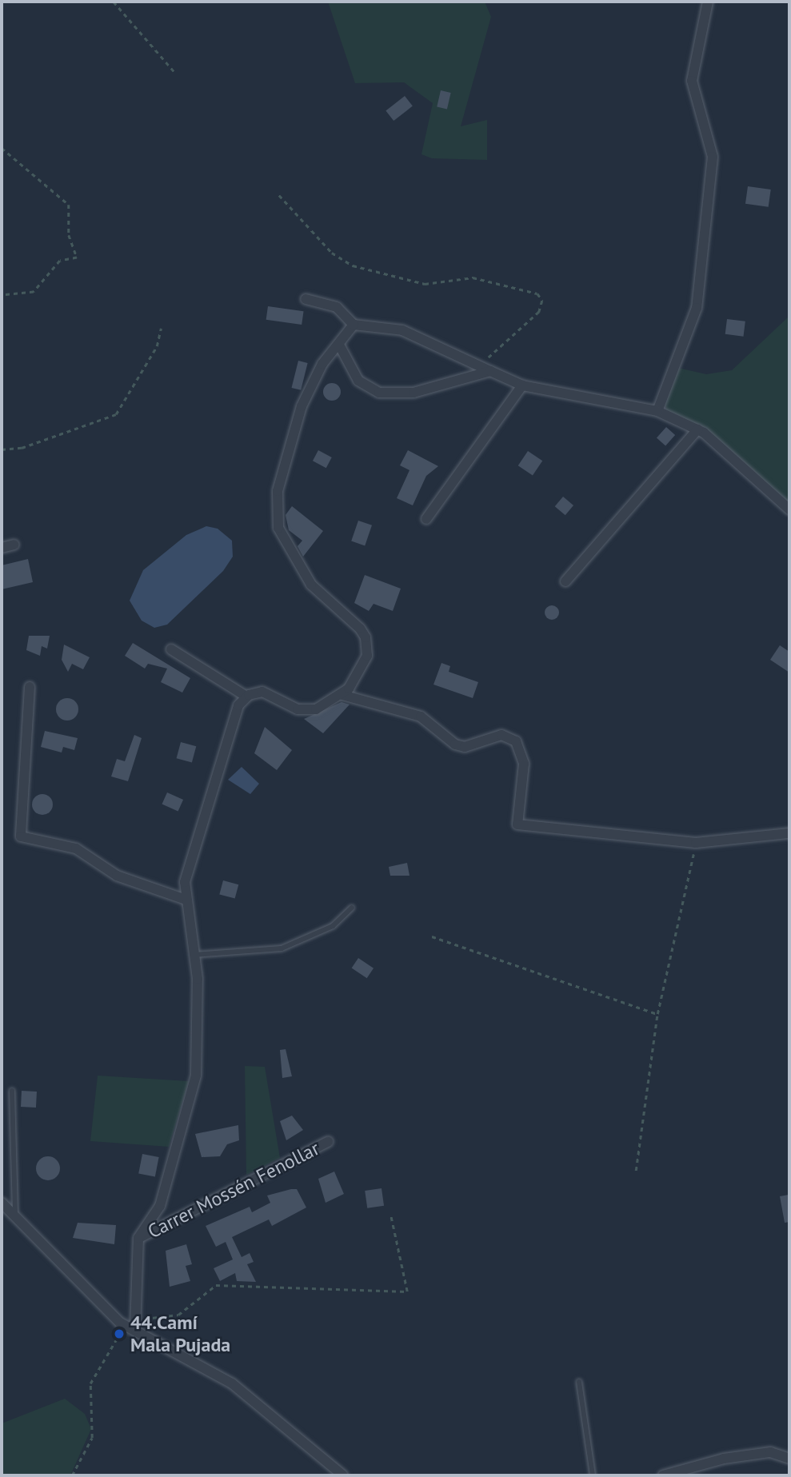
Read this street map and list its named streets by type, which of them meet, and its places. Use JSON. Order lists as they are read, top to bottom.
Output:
{
  "streets": {
    "street": ["Carrer Mossén Fenollar"]
  },
  "places": ["44.Camí Mala Pujada"]
}
